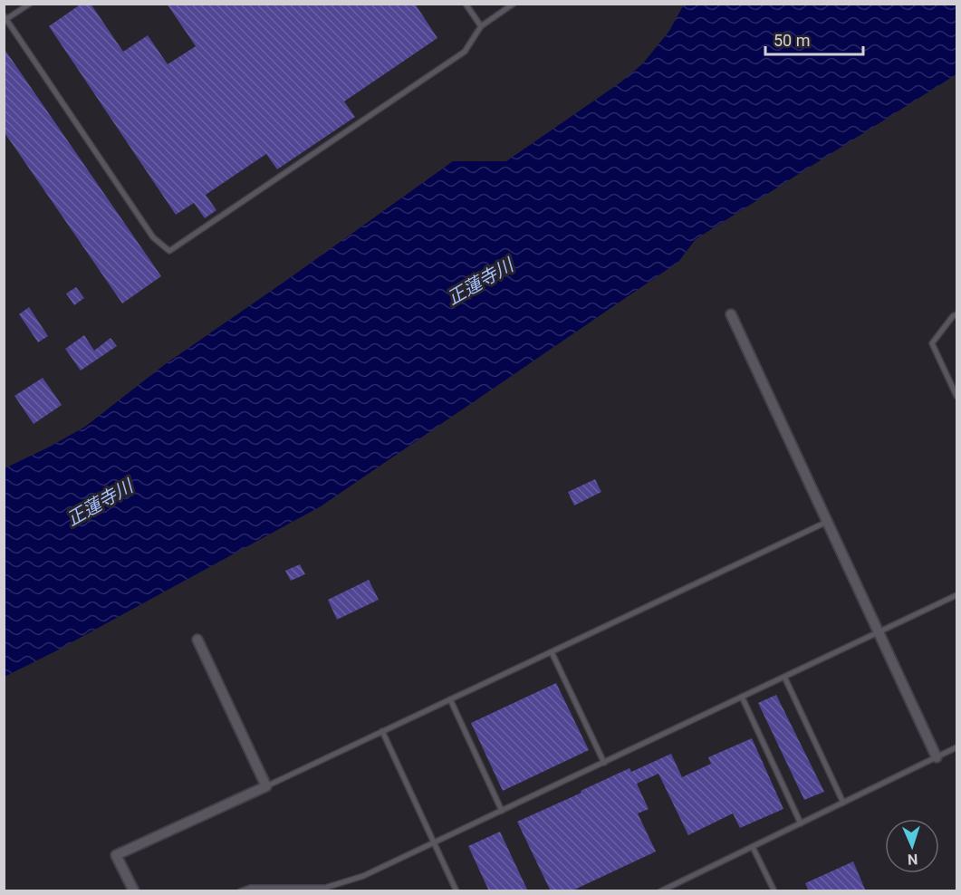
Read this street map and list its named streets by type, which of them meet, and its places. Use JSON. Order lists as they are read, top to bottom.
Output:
{
  "water": ["正蓮寺川"],
  "scale_bar": "50 m",
  "north": "bottom"
}
